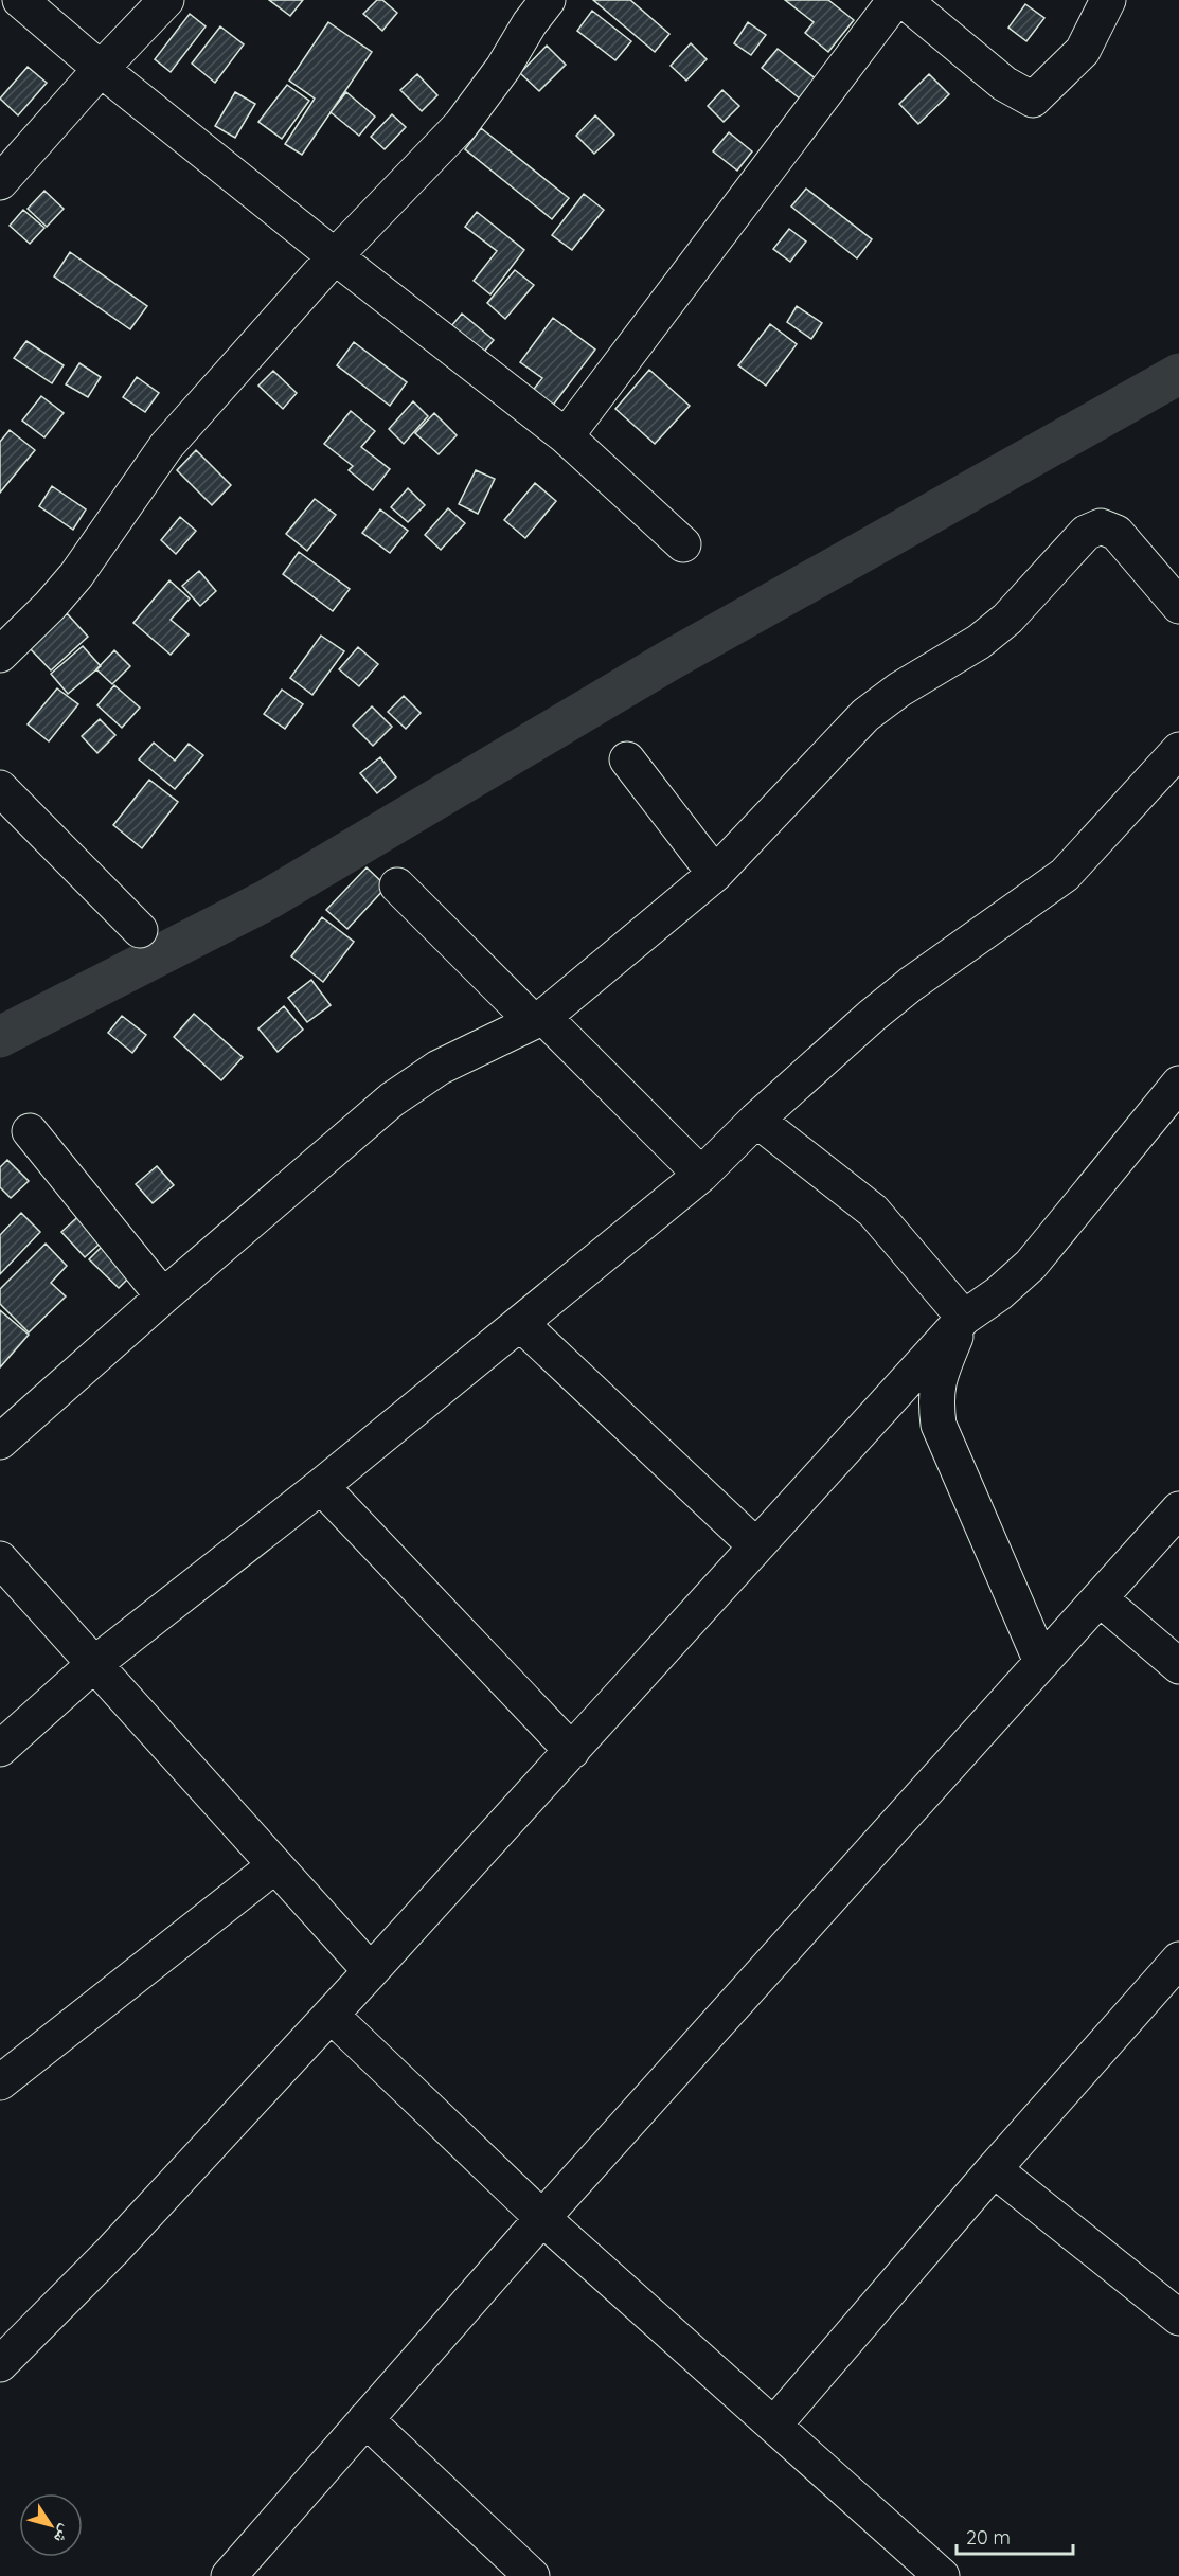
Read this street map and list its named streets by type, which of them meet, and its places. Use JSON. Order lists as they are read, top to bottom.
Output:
{
  "scale_bar": "20 m",
  "north": "bottom right"
}
